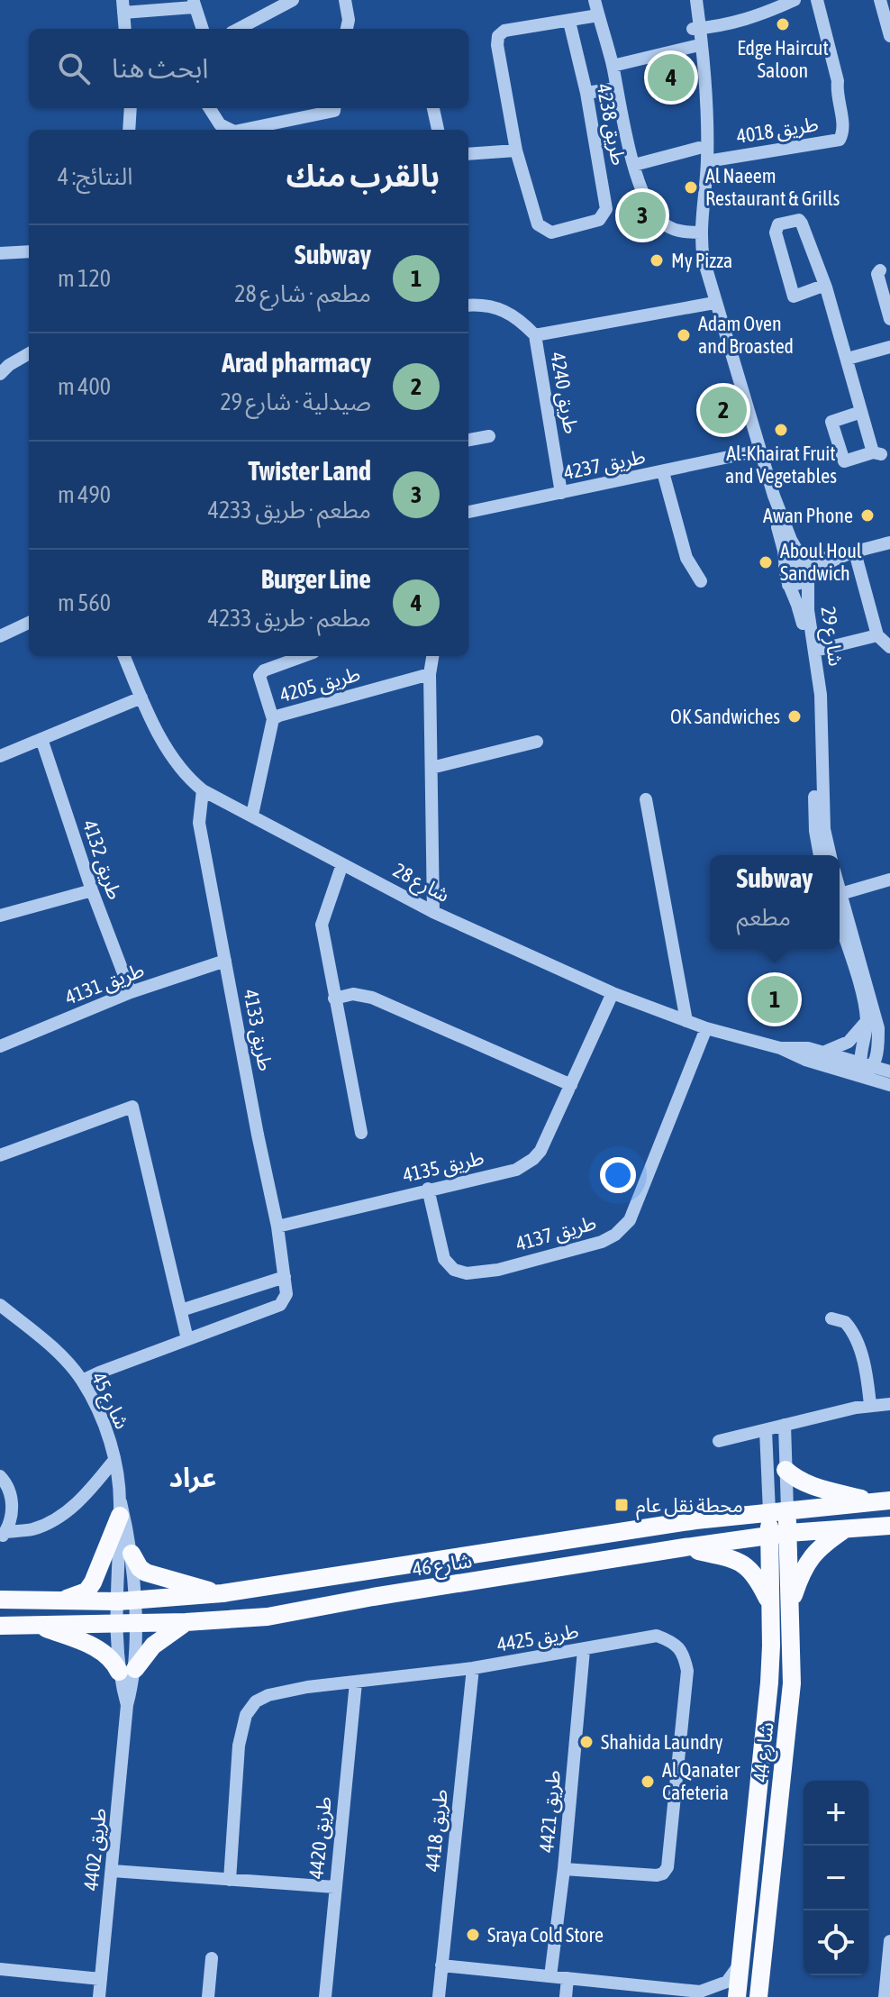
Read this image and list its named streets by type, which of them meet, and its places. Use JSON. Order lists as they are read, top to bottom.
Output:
{
  "streets": {
    "main road": ["شارع 46", "شارع 44"],
    "street": [
      "طريق 4238",
      "طريق 4018",
      "طريق 4240",
      "طريق 4237",
      "شارع 29",
      "طريق 4205",
      "طريق 4132",
      "شارع 28",
      "طريق 4131",
      "طريق 4133",
      "طريق 4135",
      "طريق 4137",
      "شارع 45",
      "طريق 4425",
      "طريق 4421",
      "طريق 4418",
      "طريق 4420",
      "طريق 4402"
    ]
  },
  "crossings": [
    ["طريق 4018", "شارع 29"],
    ["طريق 4240", "طريق 4237"],
    ["طريق 4237", "شارع 29"],
    ["طريق 4205", "شارع 28"],
    ["طريق 4132", "طريق 4131"],
    ["شارع 28", "طريق 4133"],
    ["شارع 28", "طريق 4135"],
    ["شارع 28", "طريق 4137"],
    ["طريق 4131", "طريق 4133"],
    ["طريق 4133", "طريق 4135"],
    ["طريق 4133", "شارع 45"],
    ["طريق 4135", "طريق 4137"],
    ["شارع 45", "شارع 46"],
    ["شارع 45", "طريق 4402"],
    ["شارع 46", "شارع 44"],
    ["شارع 46", "طريق 4402"],
    ["طريق 4425", "طريق 4421"],
    ["طريق 4425", "طريق 4418"],
    ["طريق 4425", "طريق 4420"]
  ],
  "districts": ["عراد"],
  "places": {
    "other": [
      "Edge Haircut Saloon",
      "Al Naeem Restaurant & Grills",
      "My Pizza",
      "Adam Oven and Broasted",
      "Al-Khairat Fruit and Vegetables",
      "Awan Phone",
      "Aboul Houl Sandwich",
      "OK Sandwiches",
      "Shahida Laundry",
      "Al Qanater Cafeteria",
      "Sraya Cold Store"
    ],
    "transit": ["محطة نقل عام"]
  },
  "page": {
    "search": "ابحث هنا",
    "pins": [
      "4",
      "3",
      "2",
      "1"
    ],
    "heading": ["بالقرب منك", "النتائج: 4"],
    "list": [
      {
        "mark": "1",
        "name": "Subway",
        "note": "مطعم · شارع 28",
        "value": "120 m"
      },
      {
        "mark": "2",
        "name": "Arad pharmacy",
        "note": "صيدلية · شارع 29",
        "value": "400 m"
      },
      {
        "mark": "3",
        "name": "Twister Land",
        "note": "مطعم · طريق 4233",
        "value": "490 m"
      },
      {
        "mark": "4",
        "name": "Burger Line",
        "note": "مطعم · طريق 4233",
        "value": "560 m"
      }
    ],
    "popup": ["Subway", "مطعم"],
    "map_buttons": ["+", "−"]
  }
}
